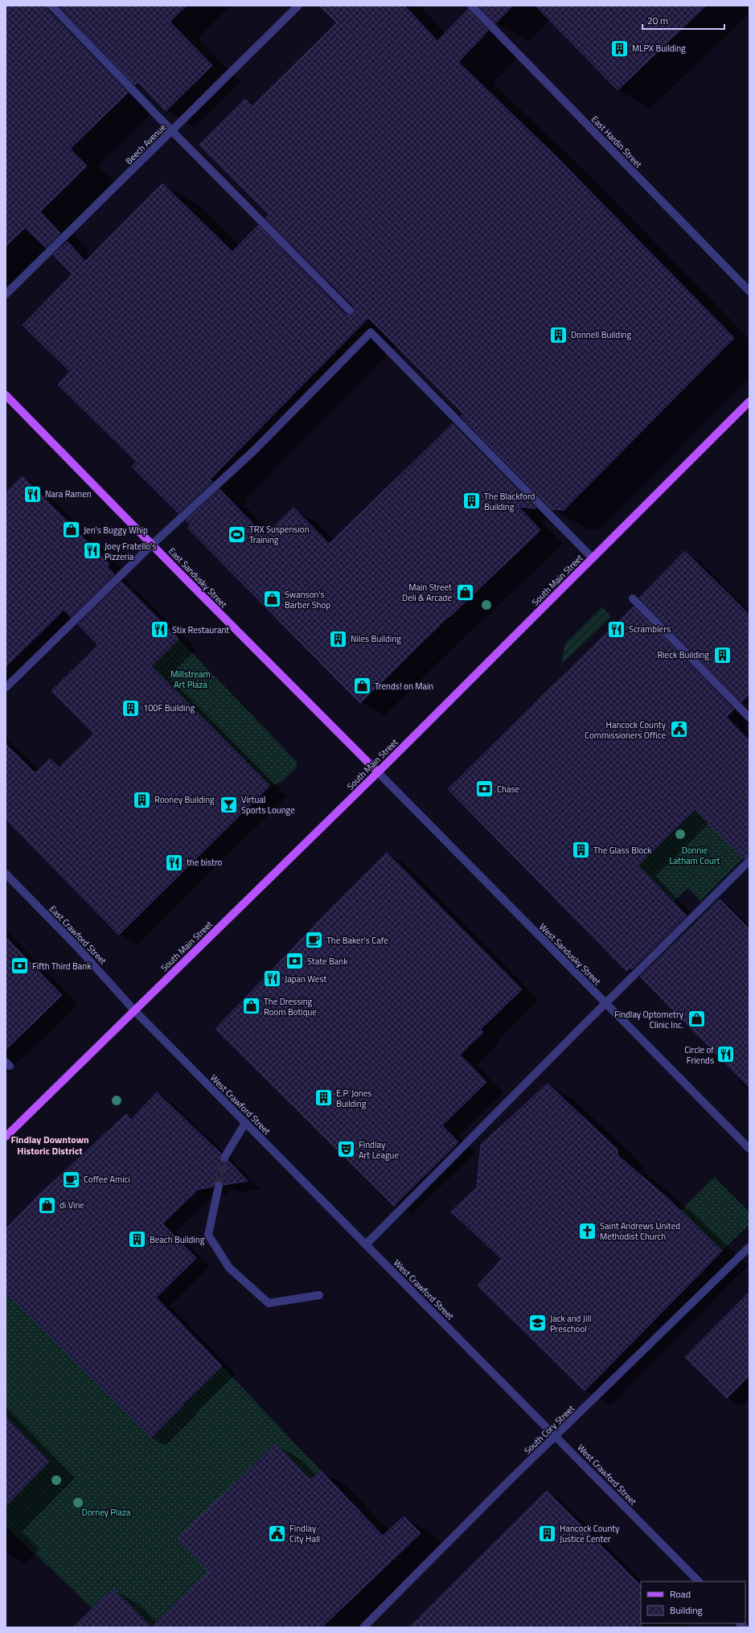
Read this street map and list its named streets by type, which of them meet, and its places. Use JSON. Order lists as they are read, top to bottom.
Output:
{
  "streets": {
    "main road": ["East Sandusky Street", "South Main Street"],
    "street": [
      "East Hardin Street",
      "Beech Avenue",
      "East Crawford Street",
      "West Sandusky Street",
      "West Crawford Street",
      "South Cory Street"
    ]
  },
  "crossings": [
    ["East Sandusky Street", "South Main Street"],
    ["East Sandusky Street", "West Sandusky Street"],
    ["South Main Street", "East Crawford Street"],
    ["South Main Street", "West Sandusky Street"],
    ["South Main Street", "West Crawford Street"],
    ["East Crawford Street", "West Crawford Street"],
    ["West Crawford Street", "South Cory Street"]
  ],
  "districts": ["Findlay Downtown Historic District"],
  "parks": ["Millstream Art Plaza", "Donnie Latham Court", "Dorney Plaza"],
  "places": {
    "building": [
      "MLPX Building",
      "Donnell Building",
      "The Blackford Building",
      "Niles Building",
      "Rieck Building",
      "100F Building",
      "Rooney Building",
      "The Glass Block",
      "E.P. Jones Building",
      "Beach Building",
      "Hancock County Justice Center"
    ],
    "restaurant": [
      "Nara Ramen",
      "Joey Fratello's Pizzeria",
      "Scramblers",
      "Stix Restaurant",
      "the bistro",
      "Japan West",
      "Circle of Friends"
    ],
    "shop": [
      "Jen's Buggy Whip",
      "Main Street Deli & Arcade",
      "Swanson's Barber Shop",
      "Trends! on Main",
      "The Dressing Room Botique",
      "Findlay Optometry Clinic Inc.",
      "di Vine"
    ],
    "sports": ["TRX Suspension Training"],
    "public building": ["Hancock County Commissioners Office", "Findlay City Hall"],
    "bank": ["Chase", "State Bank", "Fifth Third Bank"],
    "bar": ["Virtual Sports Lounge"],
    "cafe": ["The Baker's Cafe", "Coffee Amici"],
    "theatre": ["Findlay Art League"],
    "church": ["Saint Andrews United Methodist Church"],
    "school or university": ["Jack and Jill Preschool"]
  },
  "legend": ["Road", "Building"],
  "scale_bar": "20 m"
}
